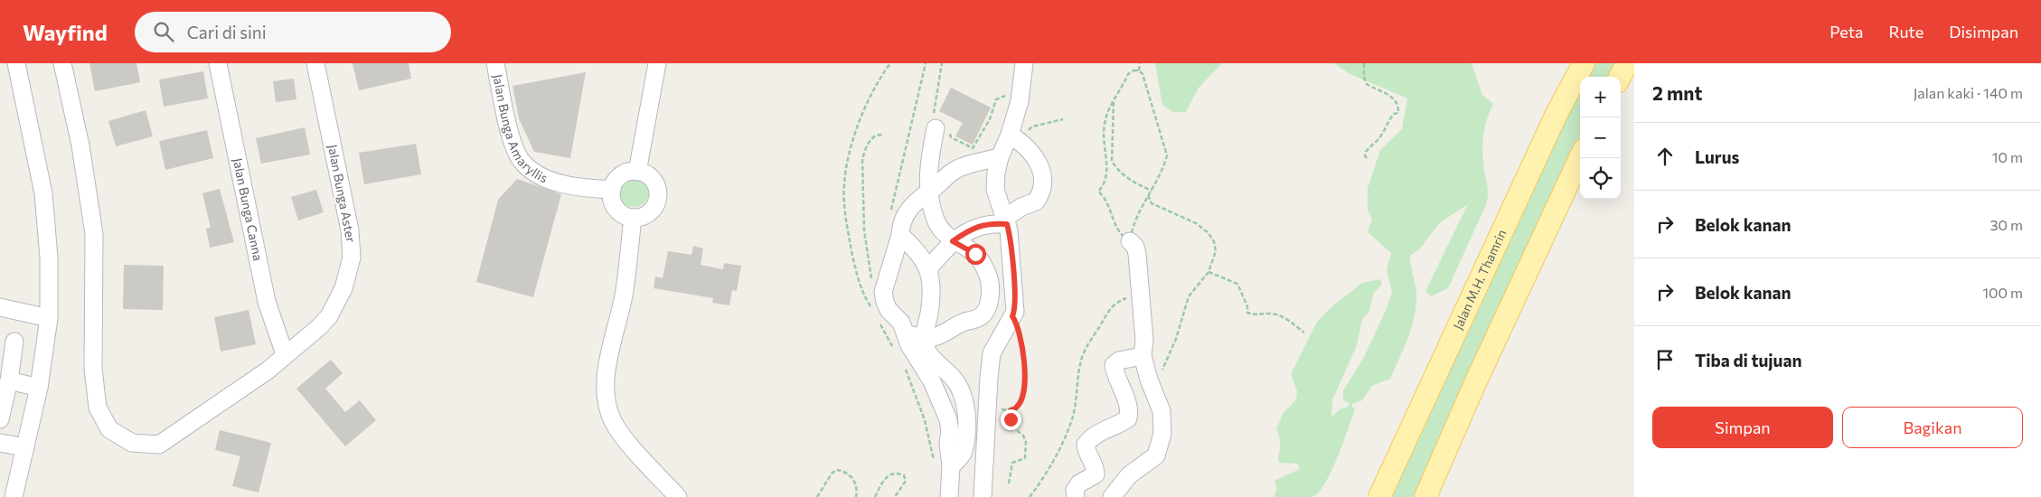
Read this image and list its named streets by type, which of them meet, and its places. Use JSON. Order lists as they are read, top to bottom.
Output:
{
  "streets": {
    "main road": ["Jalan M.H. Thamrin"],
    "street": ["Jalan Bunga Amaryllis", "Jalan Bunga Aster", "Jalan Bunga Canna"]
  },
  "crossings": [
    ["Jalan Bunga Aster", "Jalan Bunga Canna"]
  ],
  "page": {
    "header": "Wayfind",
    "search": "Cari di sini",
    "nav": ["Peta", "Rute", "Disimpan"],
    "heading": ["2 mnt", "Jalan kaki · 140 m"],
    "map_buttons": ["+", "−"],
    "list": [
      ["Lurus", "10 m"],
      ["Belok kanan", "30 m"],
      ["Belok kanan", "100 m"],
      "Tiba di tujuan"
    ],
    "buttons": ["Simpan", "Bagikan"]
  }
}
